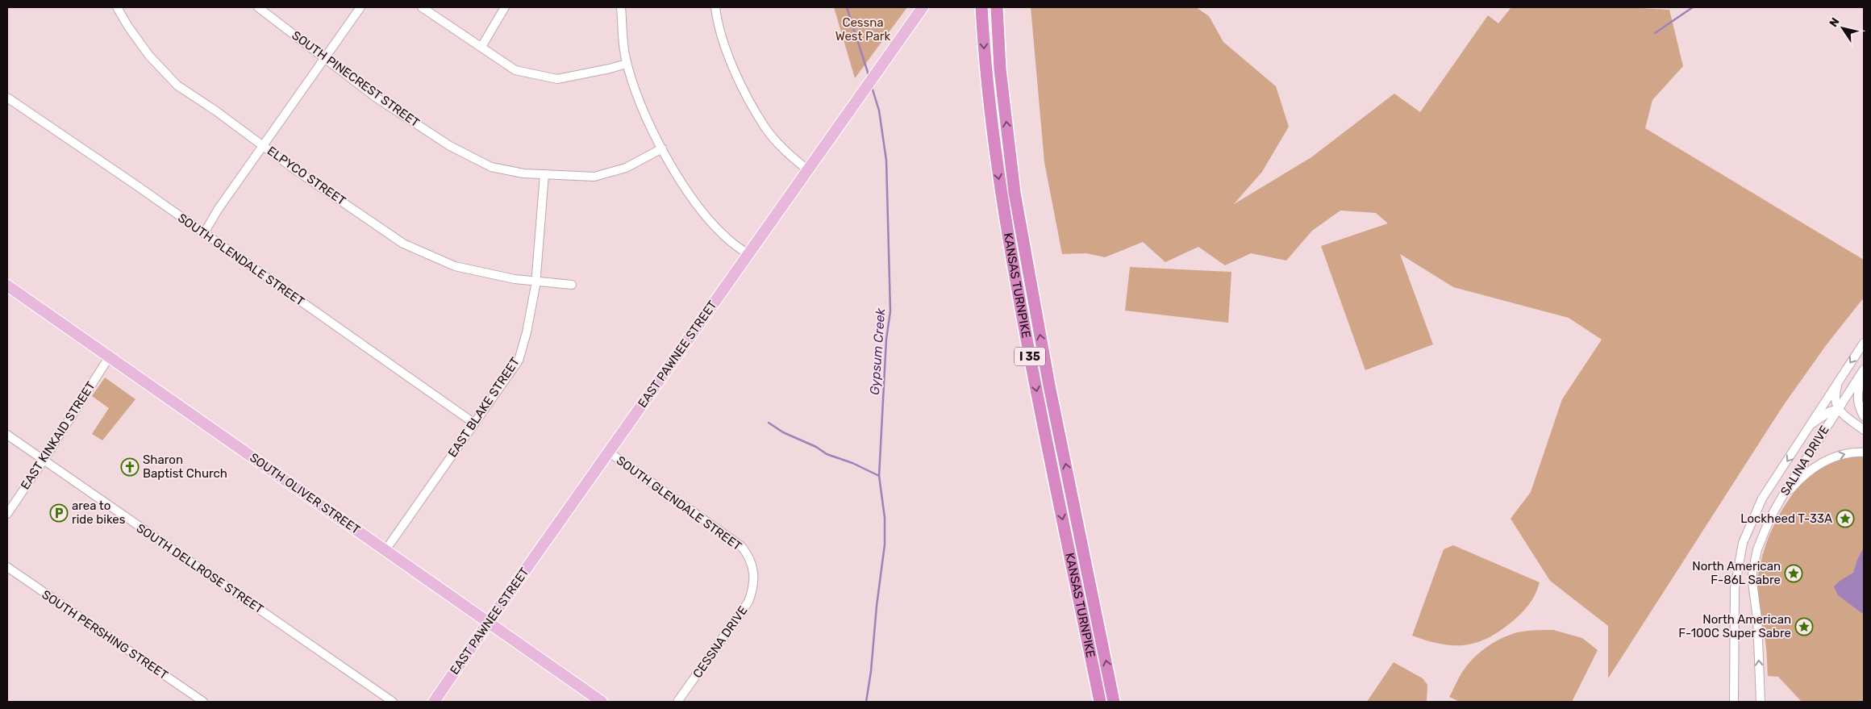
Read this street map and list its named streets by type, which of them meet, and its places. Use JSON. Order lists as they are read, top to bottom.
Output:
{
  "streets": {
    "highway": ["KANSAS TURNPIKE", "I 35"],
    "main road": ["EAST PAWNEE STREET", "SOUTH OLIVER STREET"],
    "street": [
      "SOUTH PINECREST STREET",
      "ELPYCO STREET",
      "SOUTH GLENDALE STREET",
      "EAST BLAKE STREET",
      "EAST KINKAID STREET",
      "SALINA DRIVE",
      "SOUTH DELLROSE STREET",
      "SOUTH PERSHING STREET",
      "CESSNA DRIVE"
    ]
  },
  "crossings": [
    ["SOUTH PINECREST STREET", "EAST BLAKE STREET"],
    ["ELPYCO STREET", "EAST BLAKE STREET"],
    ["SOUTH GLENDALE STREET", "EAST PAWNEE STREET"],
    ["SOUTH GLENDALE STREET", "EAST BLAKE STREET"],
    ["SOUTH GLENDALE STREET", "CESSNA DRIVE"],
    ["EAST PAWNEE STREET", "SOUTH OLIVER STREET"],
    ["EAST BLAKE STREET", "SOUTH OLIVER STREET"],
    ["EAST KINKAID STREET", "SOUTH OLIVER STREET"],
    ["EAST KINKAID STREET", "SOUTH DELLROSE STREET"]
  ],
  "water": ["Gypsum Creek"],
  "parks": ["Cessna West Park"],
  "places": {
    "church": ["Sharon Baptist Church"],
    "parking": ["area to ride bikes"],
    "place": ["Lockheed T-33A", "North American F-86L Sabre", "North American F-100C Super Sabre"]
  },
  "north": "top left"
}
